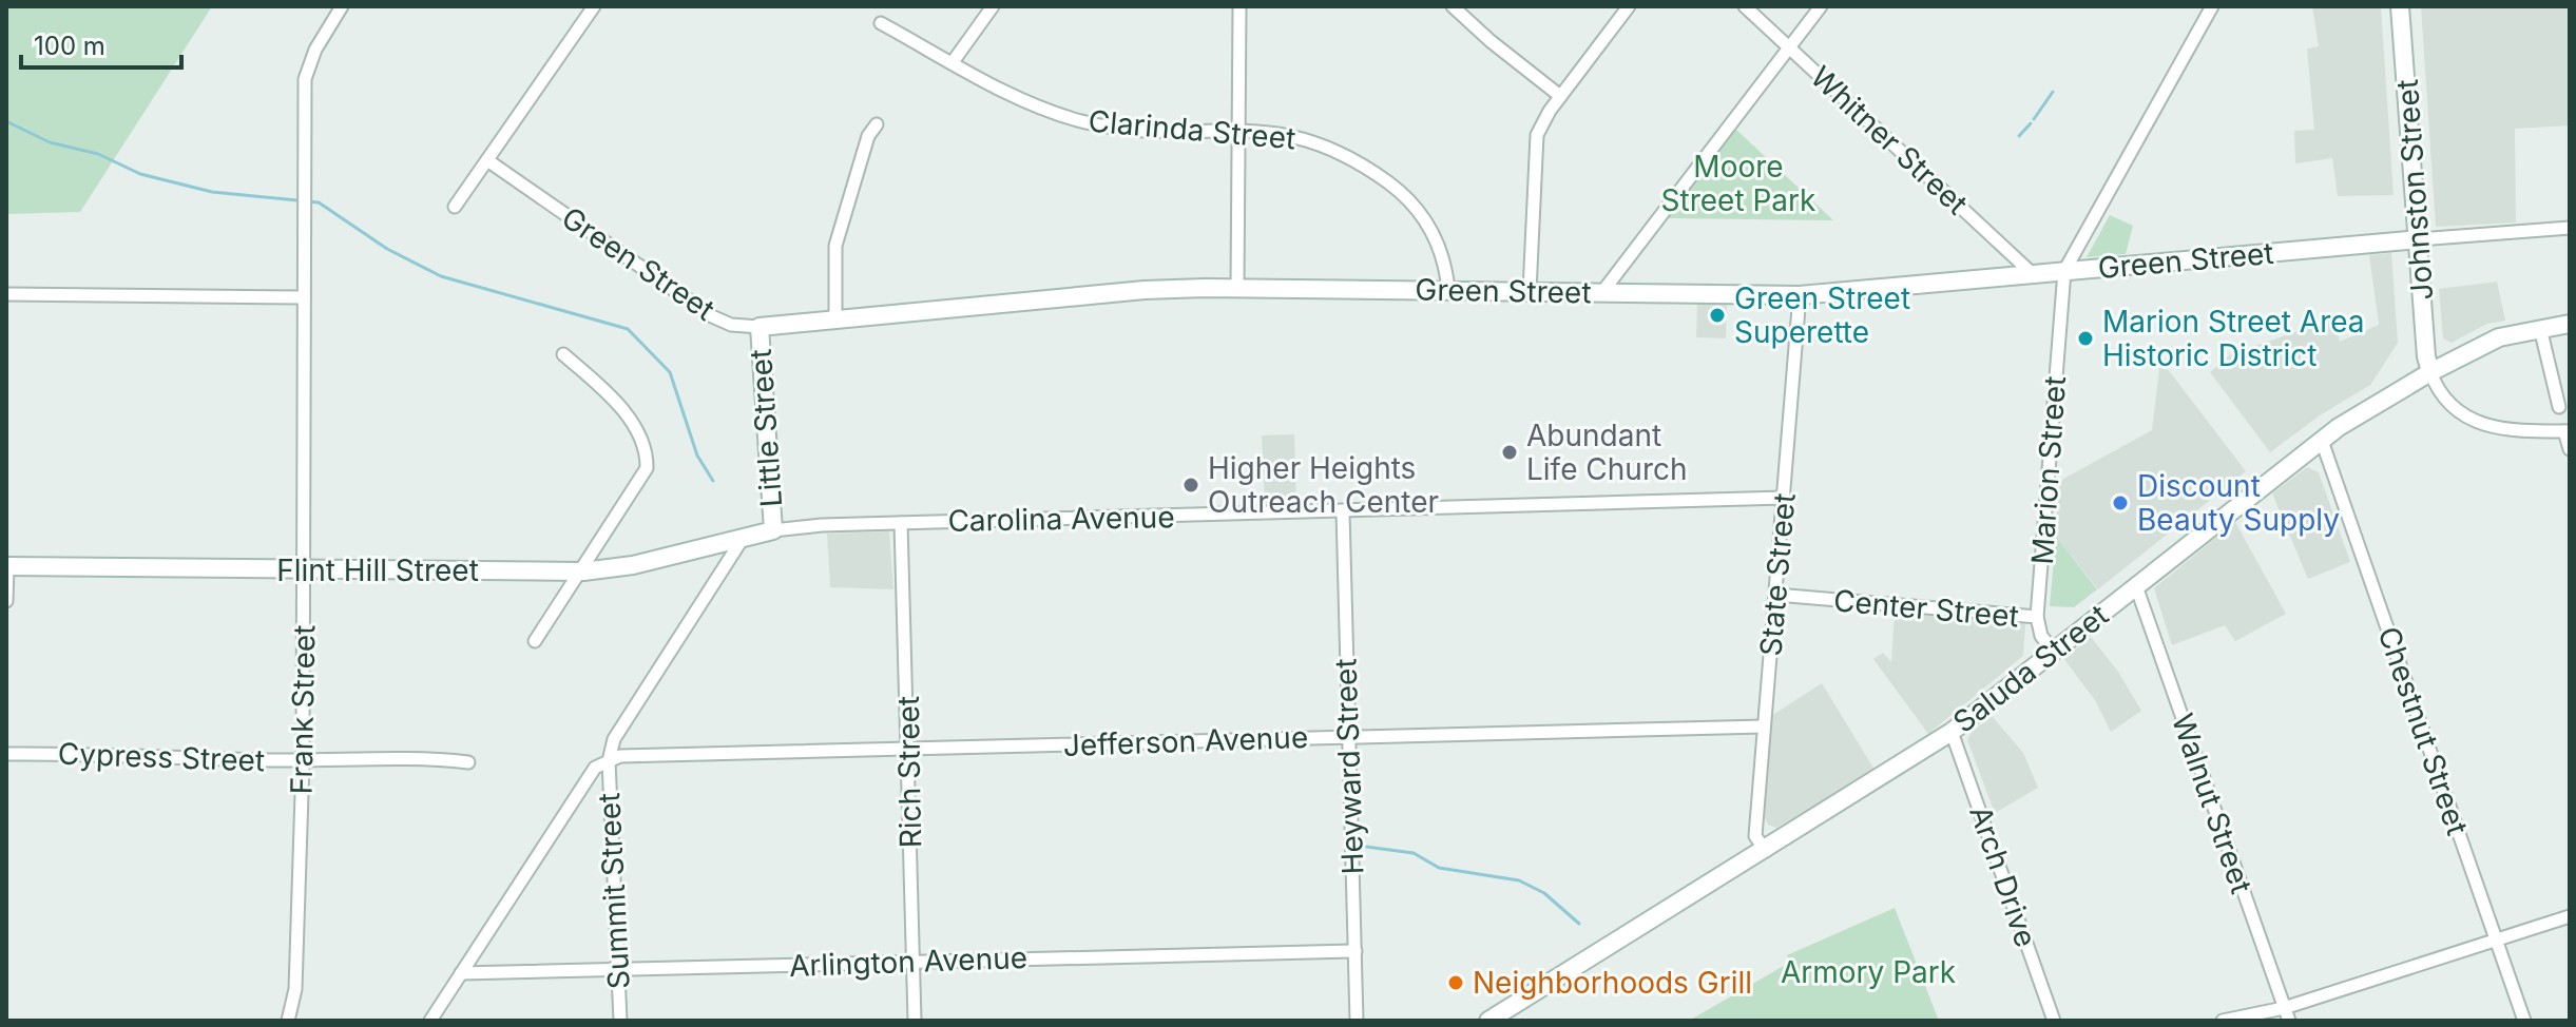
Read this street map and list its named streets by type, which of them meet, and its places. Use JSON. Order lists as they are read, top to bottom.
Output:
{
  "streets": {
    "street": [
      "Clarinda Street",
      "Whitner Street",
      "Johnston Street",
      "Green Street",
      "Little Street",
      "Marion Street",
      "Carolina Avenue",
      "Flint Hill Street",
      "State Street",
      "Center Street",
      "Saluda Street",
      "Frank Street",
      "Chestnut Street",
      "Jefferson Avenue",
      "Cypress Street",
      "Heyward Street",
      "Rich Street",
      "Walnut Street",
      "Arch Drive",
      "Summit Street",
      "Arlington Avenue"
    ]
  },
  "crossings": [
    ["Clarinda Street", "Green Street"],
    ["Whitner Street", "Green Street"],
    ["Johnston Street", "Green Street"],
    ["Johnston Street", "Saluda Street"],
    ["Green Street", "Little Street"],
    ["Green Street", "Marion Street"],
    ["Green Street", "State Street"],
    ["Little Street", "Carolina Avenue"],
    ["Marion Street", "Center Street"],
    ["Carolina Avenue", "Flint Hill Street"],
    ["Carolina Avenue", "State Street"],
    ["Carolina Avenue", "Heyward Street"],
    ["Carolina Avenue", "Rich Street"],
    ["Flint Hill Street", "Frank Street"],
    ["State Street", "Center Street"],
    ["State Street", "Saluda Street"],
    ["State Street", "Jefferson Avenue"],
    ["Center Street", "Saluda Street"],
    ["Saluda Street", "Chestnut Street"],
    ["Saluda Street", "Walnut Street"],
    ["Saluda Street", "Arch Drive"],
    ["Frank Street", "Cypress Street"],
    ["Jefferson Avenue", "Heyward Street"],
    ["Jefferson Avenue", "Rich Street"],
    ["Jefferson Avenue", "Summit Street"],
    ["Heyward Street", "Arlington Avenue"],
    ["Rich Street", "Arlington Avenue"],
    ["Summit Street", "Arlington Avenue"]
  ],
  "parks": ["Moore Street Park", "Armory Park"],
  "places": [
    "Green Street Superette",
    "Marion Street Area Historic District",
    "Abundant Life Church",
    "Higher Heights Outreach Center",
    "Discount Beauty Supply",
    "Neighborhoods Grill"
  ],
  "scale_bar": "100 m"
}
